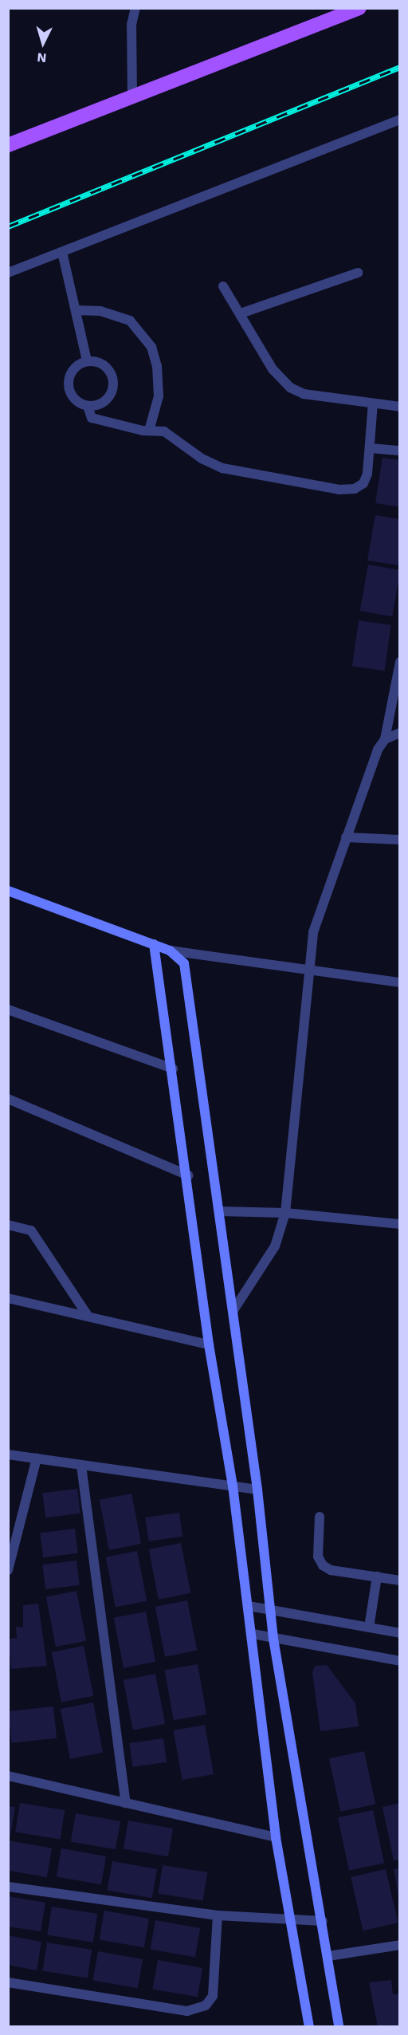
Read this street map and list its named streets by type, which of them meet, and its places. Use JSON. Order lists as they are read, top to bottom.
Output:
{
  "north": "bottom"
}
